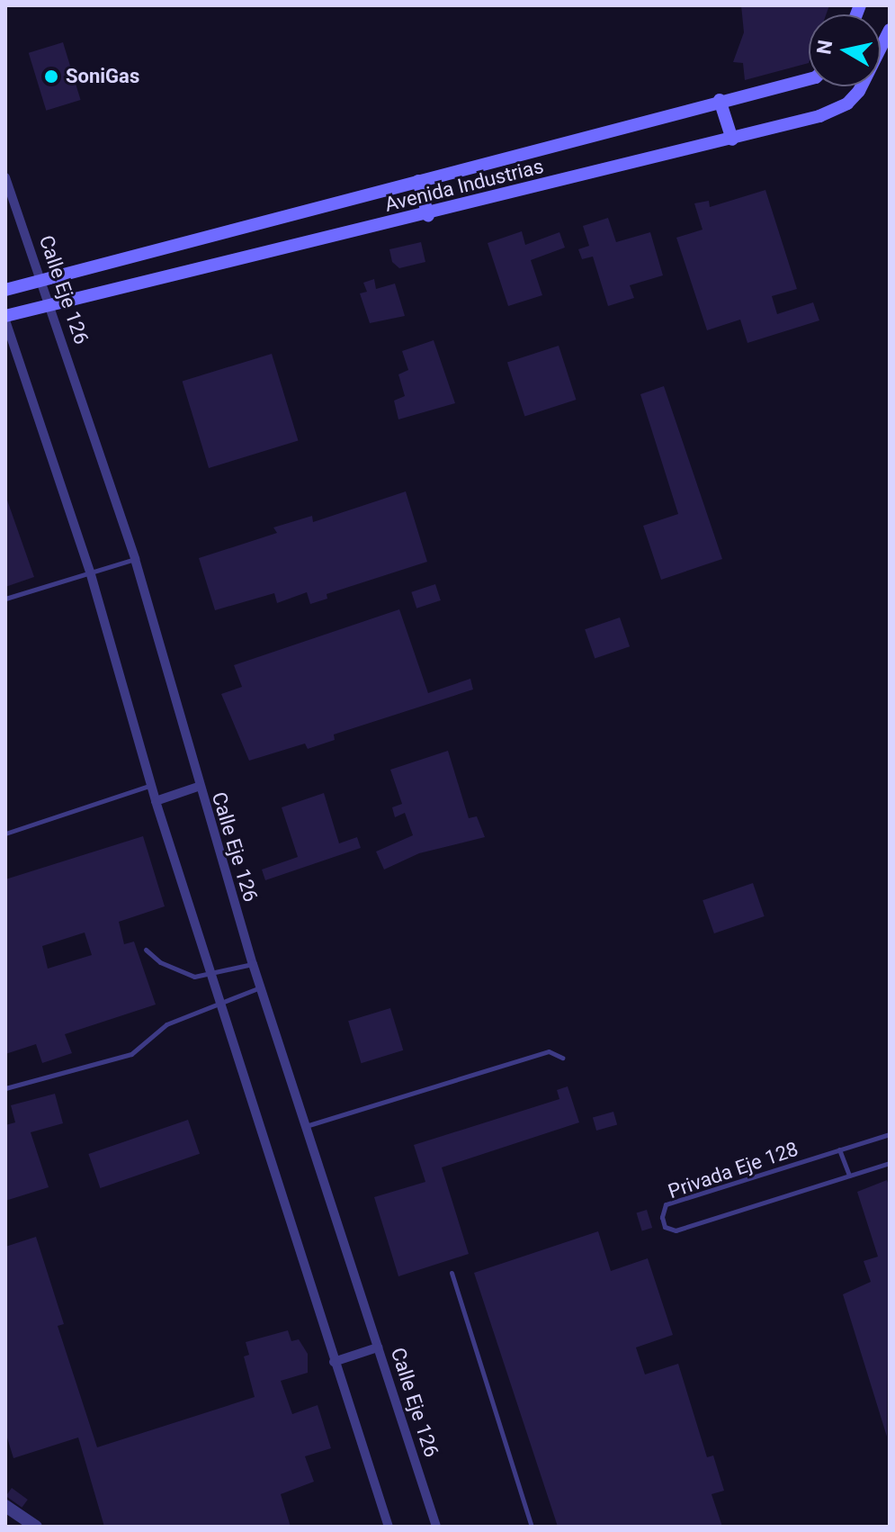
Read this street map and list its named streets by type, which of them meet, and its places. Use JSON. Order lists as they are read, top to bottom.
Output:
{
  "streets": {
    "main road": ["Avenida Industrias"],
    "street": ["Calle Eje 126"],
    "lane": ["Privada Eje 128"]
  },
  "crossings": [
    ["Avenida Industrias", "Calle Eje 126"]
  ],
  "places": ["SoniGas"],
  "north": "left"
}
